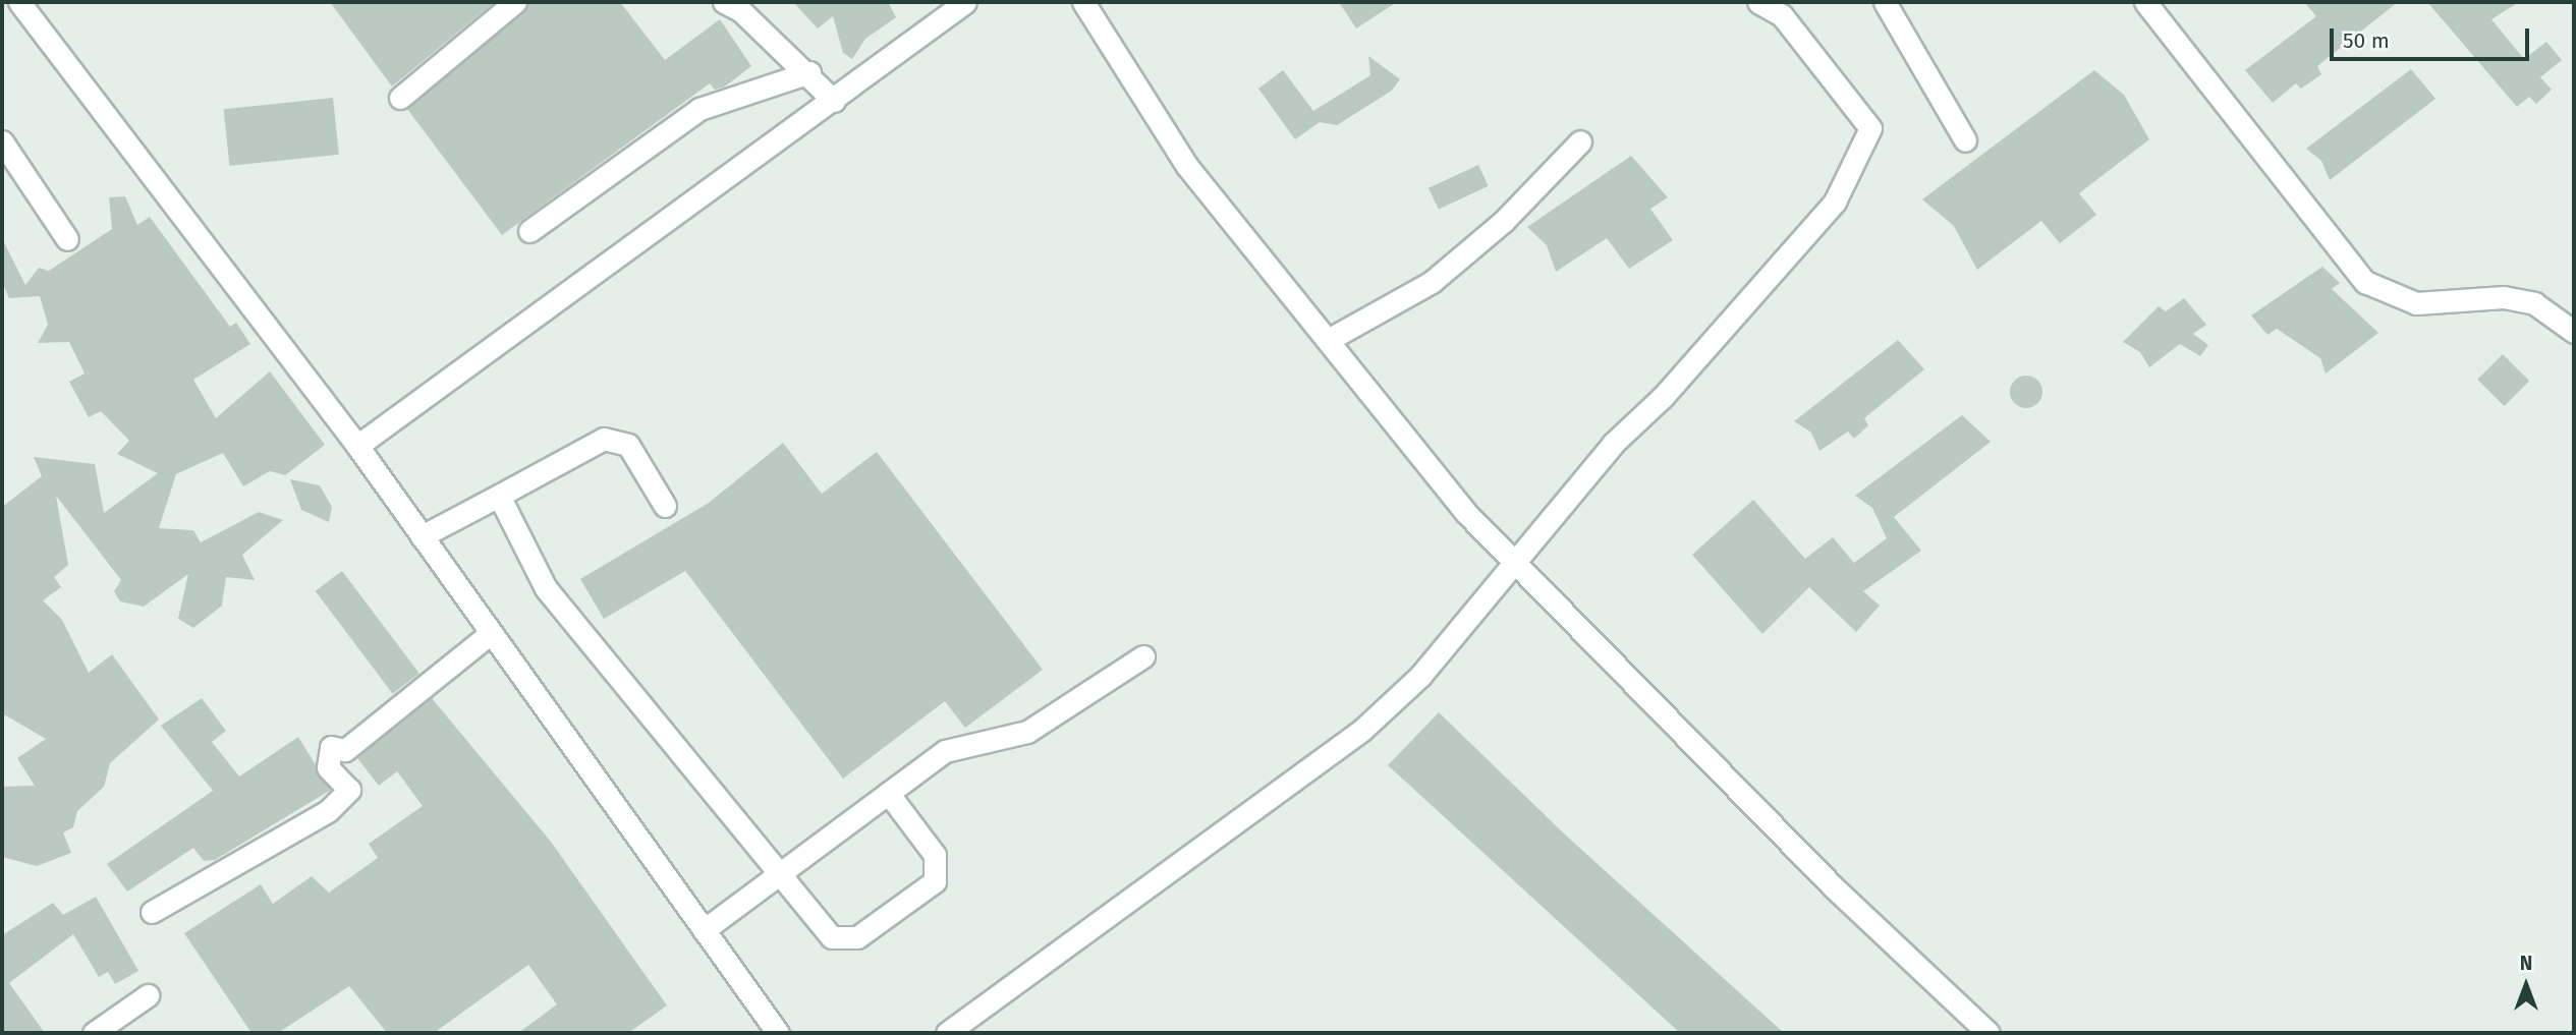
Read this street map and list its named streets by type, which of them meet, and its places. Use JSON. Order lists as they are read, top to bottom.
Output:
{
  "scale_bar": "50 m",
  "north": "top"
}
